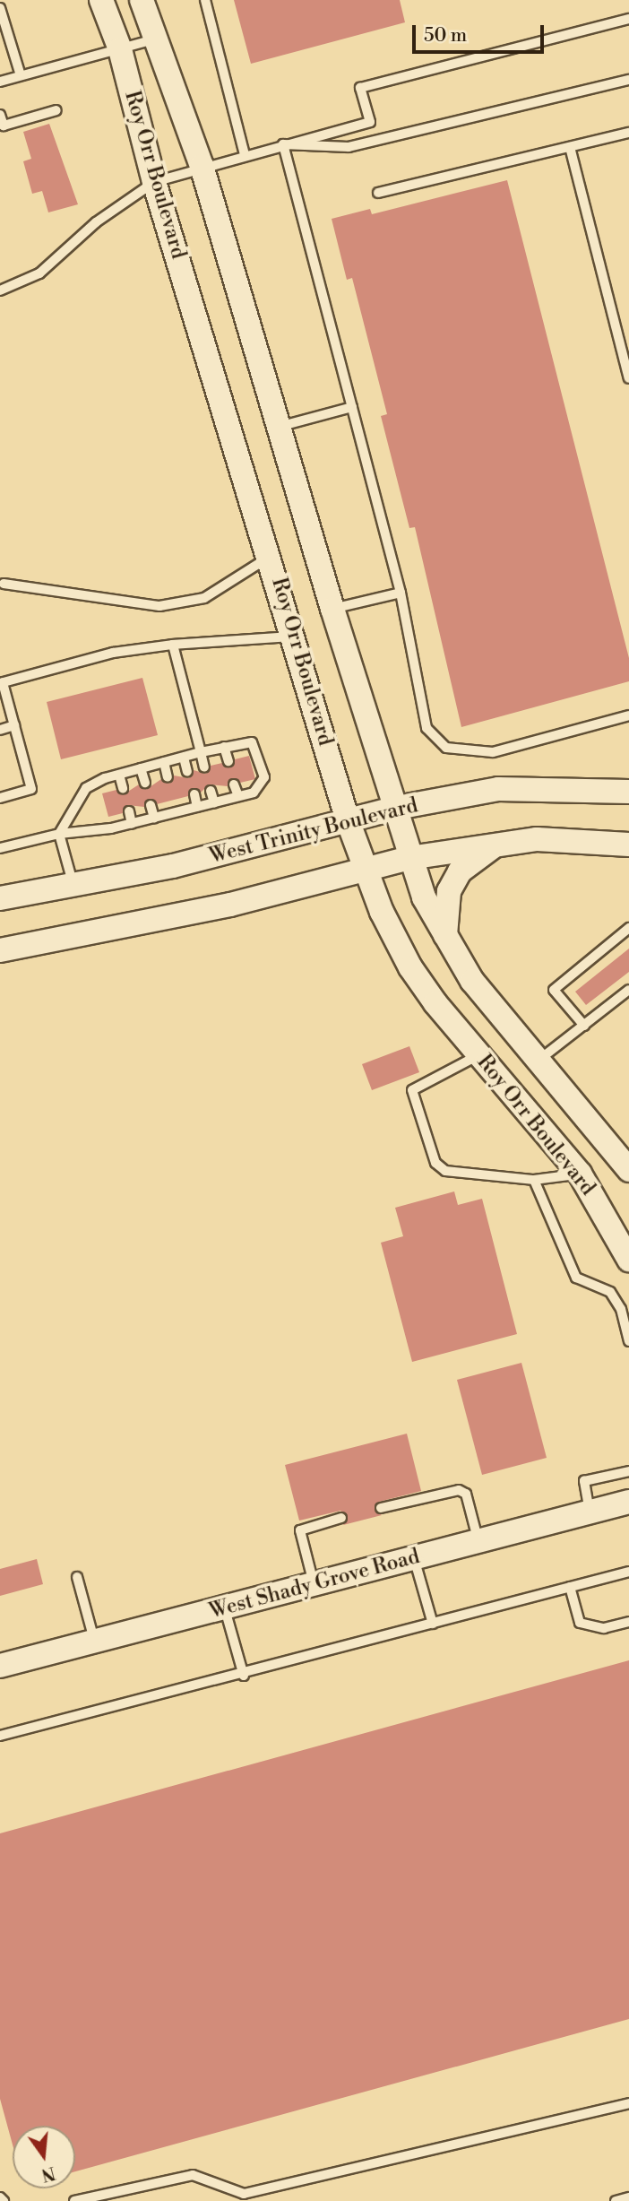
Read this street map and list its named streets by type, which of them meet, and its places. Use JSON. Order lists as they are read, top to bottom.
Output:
{
  "streets": {
    "main road": ["Roy Orr Boulevard", "West Trinity Boulevard", "West Shady Grove Road"]
  },
  "crossings": [
    ["Roy Orr Boulevard", "West Trinity Boulevard"]
  ],
  "scale_bar": "50 m",
  "north": "bottom"
}
